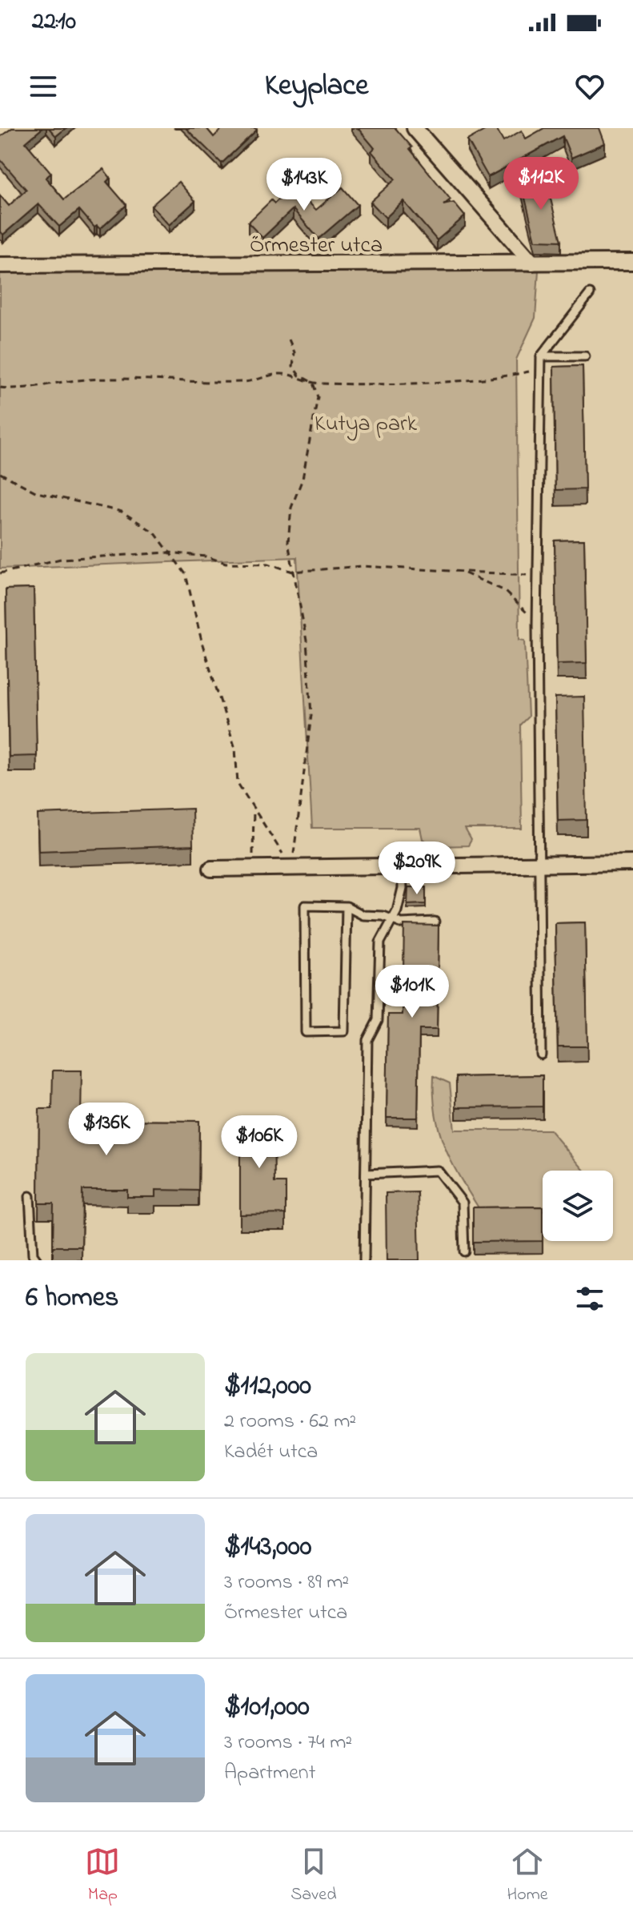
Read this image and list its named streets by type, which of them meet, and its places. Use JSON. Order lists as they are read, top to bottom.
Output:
{
  "streets": {
    "street": ["Őrmester utca"]
  },
  "parks": ["Kutya park"],
  "page": {
    "status": "22:10",
    "header": "Keyplace",
    "price": [
      "$112K",
      "$143K",
      "$209K",
      "$101K",
      "$136K",
      "$106K"
    ],
    "heading": "6 homes",
    "list": [
      {
        "name": "$112,000",
        "note": "2 rooms · 62 m² · Kadét utca"
      },
      {
        "name": "$143,000",
        "note": "3 rooms · 89 m² · Őrmester utca"
      },
      {
        "name": "$101,000",
        "note": "3 rooms · 74 m² · Apartment"
      }
    ],
    "tabs": ["Map", "Saved", "Home"]
  }
}
